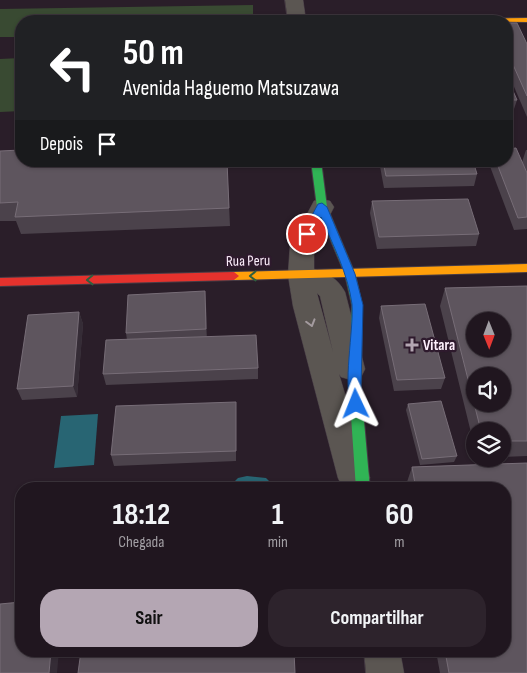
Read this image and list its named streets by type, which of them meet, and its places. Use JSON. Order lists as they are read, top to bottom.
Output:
{
  "streets": {
    "street": ["Rua Peru"]
  },
  "one_way": ["Rua Peru"],
  "places": {
    "health": ["Vitara"]
  },
  "north": "bottom",
  "page": {
    "turn": ["50 m", "Avenida Haguemo Matsuzawa"],
    "then": "Depois",
    "eta": [
      "18:12",
      "Chegada",
      "1",
      "min",
      "60",
      "m"
    ],
    "buttons": ["Sair", "Compartilhar"]
  }
}
